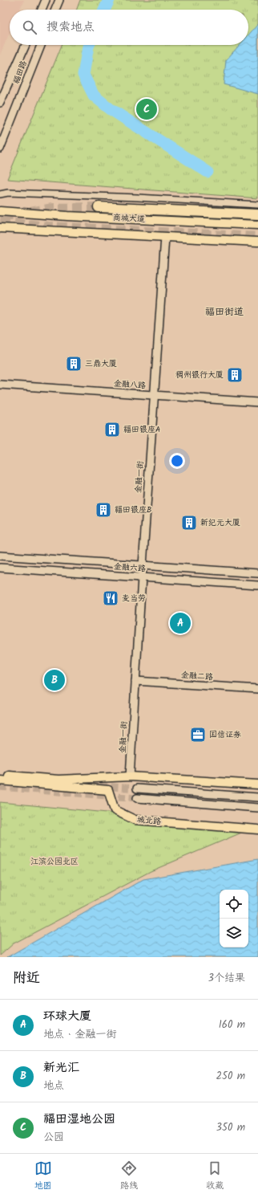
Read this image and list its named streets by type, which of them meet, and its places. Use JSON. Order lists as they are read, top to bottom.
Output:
{
  "streets": {
    "main road": ["商城大道", "城北路"],
    "street": [
      "福田路",
      "金融八路",
      "金融一街",
      "金融六路",
      "金融二路"
    ]
  },
  "crossings": [
    ["商城大道", "金融一街"],
    ["金融八路", "金融一街"],
    ["金融一街", "金融六路"],
    ["金融一街", "金融二路"]
  ],
  "districts": ["福田街道"],
  "parks": ["江滨公园北区"],
  "places": {
    "building": [
      "三鼎大厦",
      "稠州银行大厦",
      "福田银座A",
      "福田银座B",
      "新纪元大厦"
    ],
    "restaurant": ["麦当劳"],
    "office": ["国信证券"]
  },
  "page": {
    "search": "搜索地点",
    "pins": ["C", "A", "B"],
    "heading": ["附近", "3个结果"],
    "list": [
      {
        "mark": "A",
        "name": "环球大厦",
        "note": "地点 · 金融一街",
        "value": "160 m"
      },
      {
        "mark": "B",
        "name": "新光汇",
        "note": "地点",
        "value": "250 m"
      },
      {
        "mark": "C",
        "name": "福田湿地公园",
        "note": "公园",
        "value": "350 m"
      }
    ],
    "nav": ["地图", "路线", "收藏"]
  }
}
